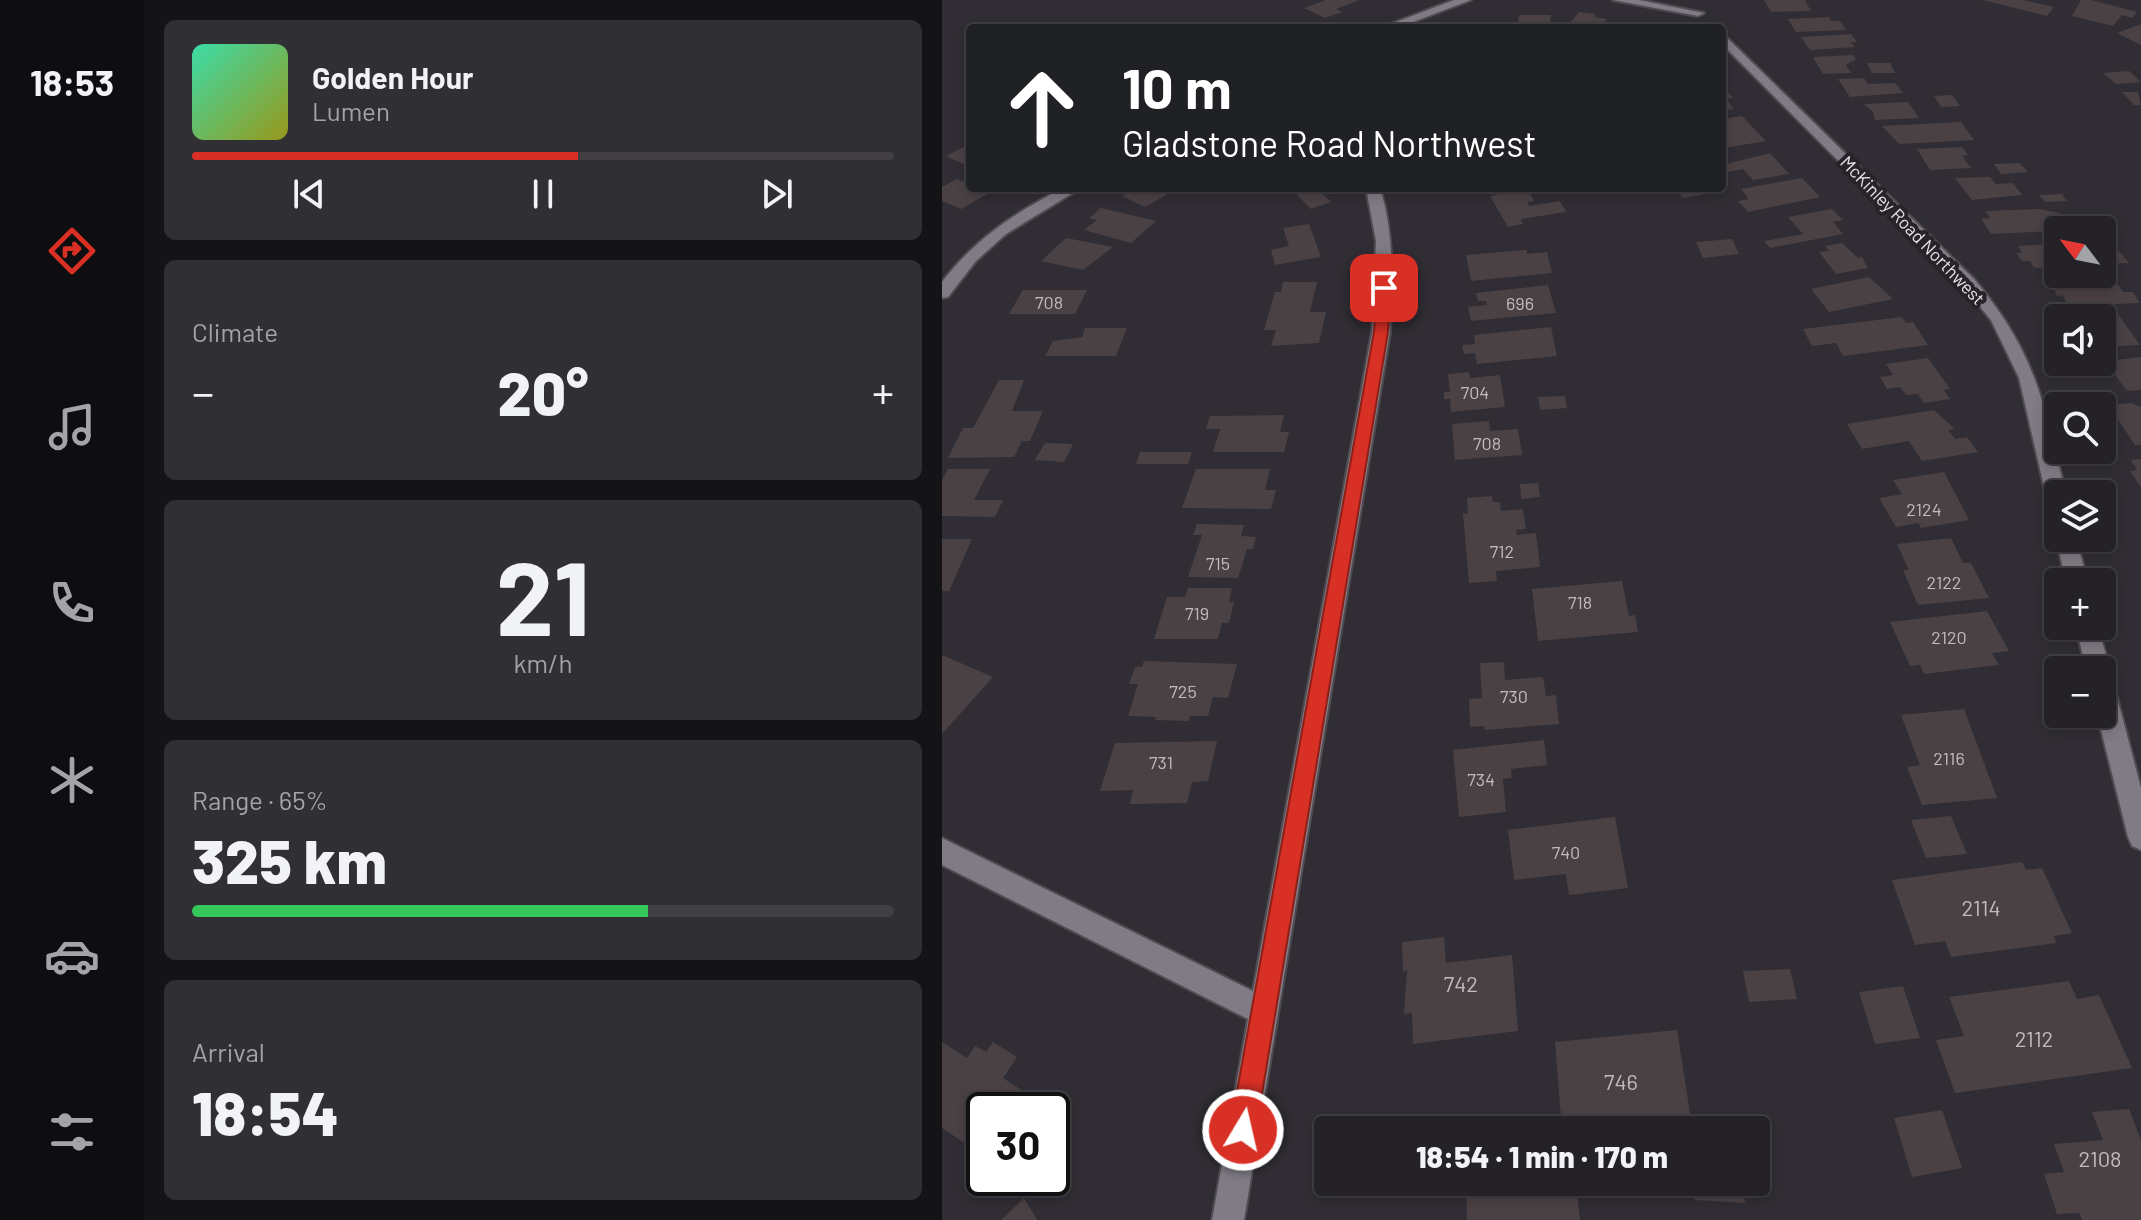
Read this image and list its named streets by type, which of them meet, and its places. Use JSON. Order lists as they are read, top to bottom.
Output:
{
  "streets": {
    "street": ["McKinley Road Northwest"]
  },
  "house_numbers": [
    "708",
    "696",
    "704",
    "708",
    "2124",
    "712",
    "715",
    "2122",
    "718",
    "719",
    "2120",
    "725",
    "730",
    "2116",
    "731",
    "734",
    "740",
    "2114",
    "742",
    "2112",
    "746",
    "2108"
  ],
  "north": "top left",
  "page": {
    "tabs": "18:53",
    "turn": ["10 m", "Gladstone Road Northwest"],
    "song": ["Golden Hour", "Lumen"],
    "map_buttons": ["+", "−"],
    "tile": [
      "Climate",
      ["21", "km/h"],
      ["Range · 65%", "325 km"],
      ["Arrival", "18:54"]
    ],
    "heat": ["−", "20°", "+"],
    "limit": "30",
    "trip": "18:54 · 1 min · 170 m"
  }
}
